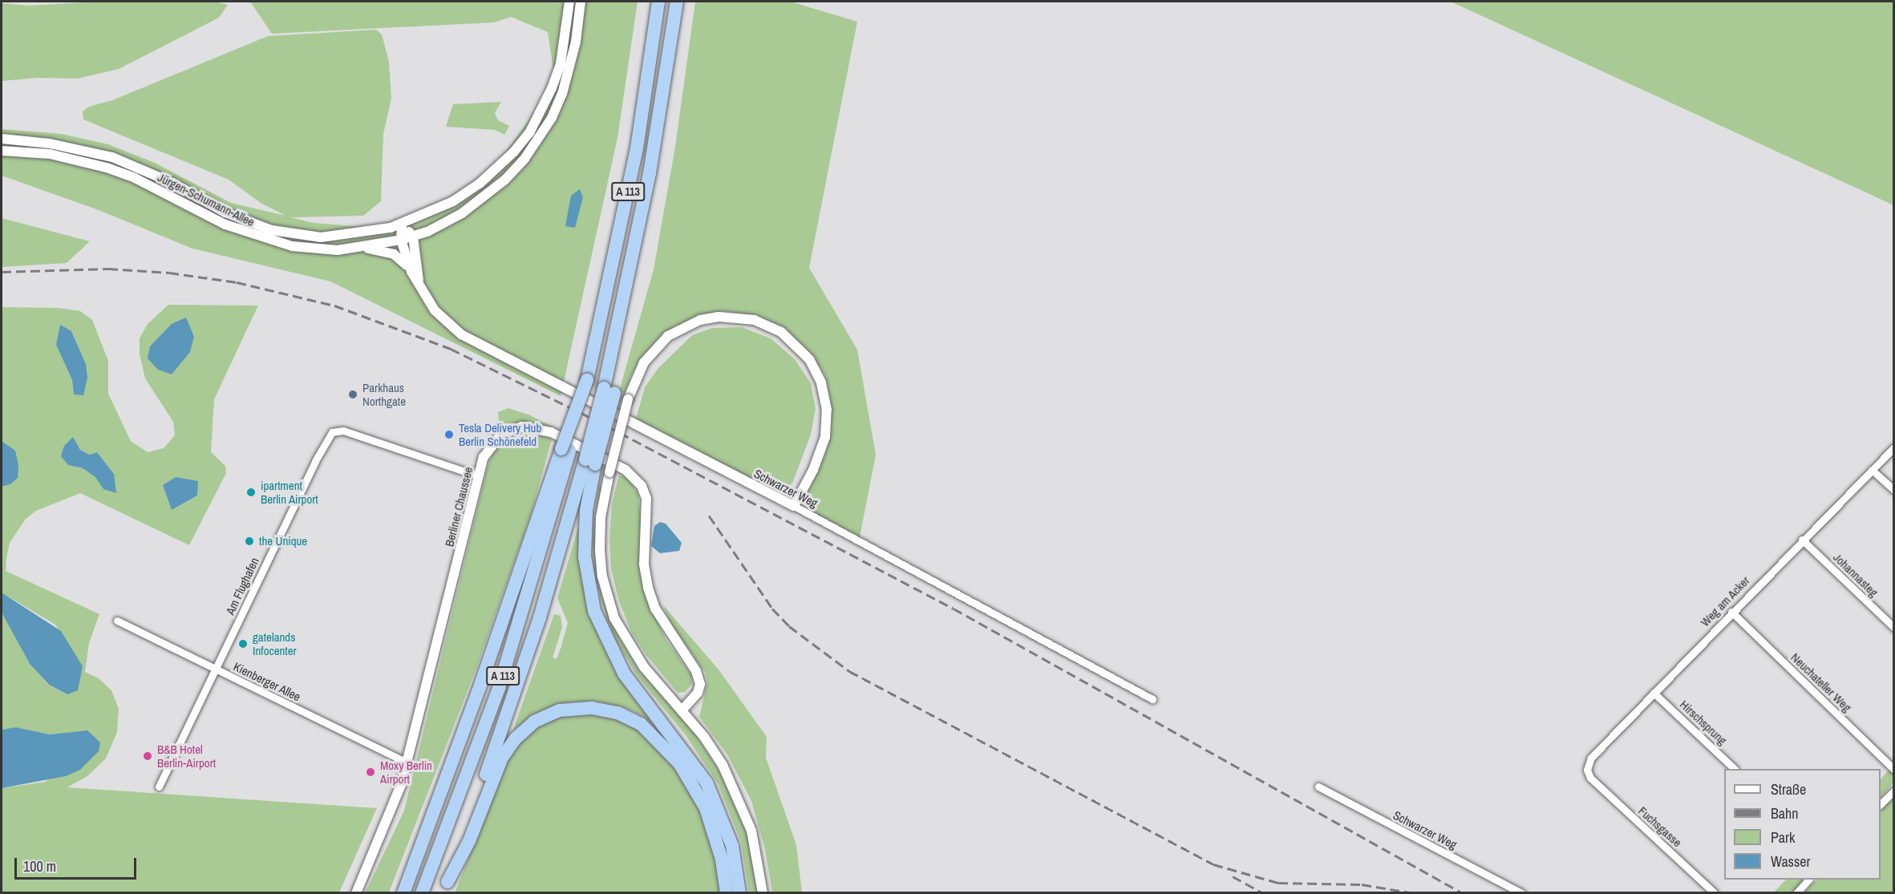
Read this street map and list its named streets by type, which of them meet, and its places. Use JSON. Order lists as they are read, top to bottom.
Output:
{
  "streets": {
    "highway": ["A 113"],
    "street": [
      "Jürgen-Schumann-Allee",
      "Schwarzer Weg",
      "Berliner Chaussee",
      "Johannasteg",
      "Am Flughafen",
      "Weg am Acker",
      "Kienberger Allee",
      "Neuchateller Weg",
      "Hirschsprung",
      "Fuchsgasse"
    ]
  },
  "crossings": [
    ["Jürgen-Schumann-Allee", "Schwarzer Weg"],
    ["Berliner Chaussee", "Am Flughafen"],
    ["Berliner Chaussee", "Kienberger Allee"],
    ["Johannasteg", "Weg am Acker"],
    ["Am Flughafen", "Kienberger Allee"],
    ["Weg am Acker", "Neuchateller Weg"],
    ["Weg am Acker", "Hirschsprung"],
    ["Weg am Acker", "Fuchsgasse"]
  ],
  "places": [
    "Parkhaus Northgate",
    "Tesla Delivery Hub Berlin Schönefeld",
    "ipartment Berlin Airport",
    "the Unique",
    "gatelands Infocenter",
    "B&B Hotel Berlin-Airport",
    "Moxy Berlin Airport"
  ],
  "legend": [
    "Straße",
    "Bahn",
    "Park",
    "Wasser"
  ],
  "scale_bar": "100 m"
}
